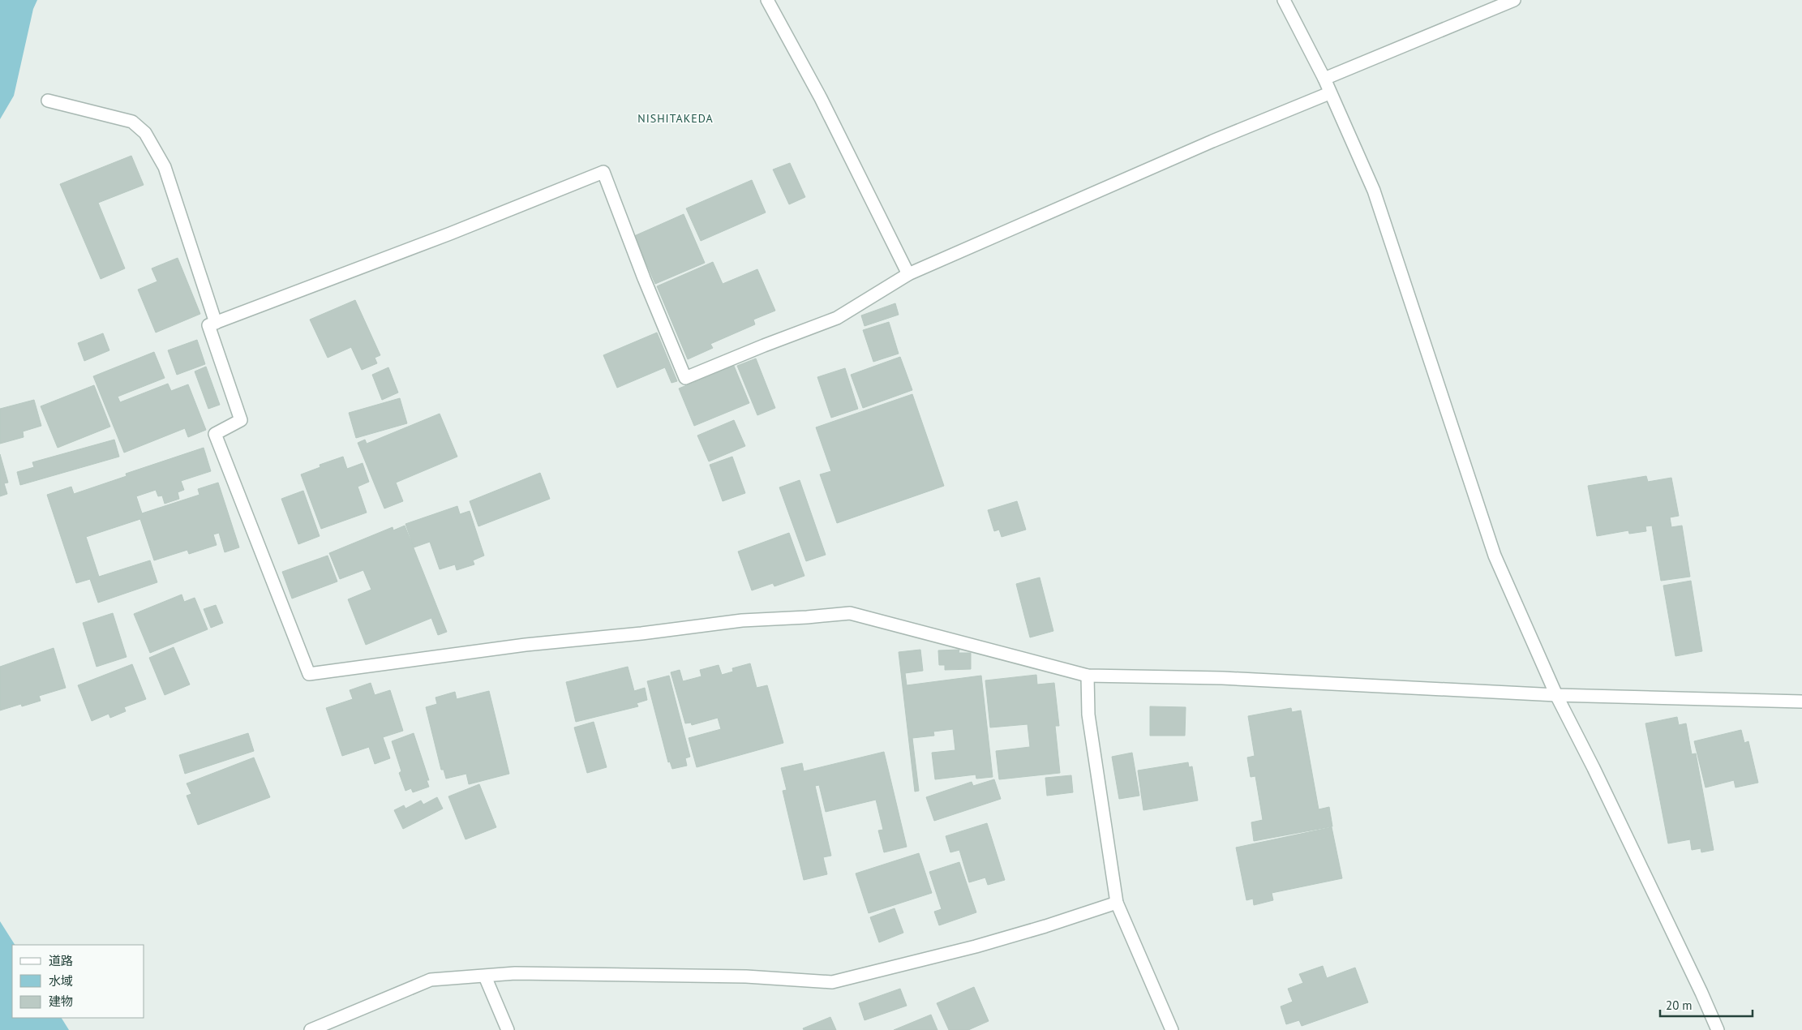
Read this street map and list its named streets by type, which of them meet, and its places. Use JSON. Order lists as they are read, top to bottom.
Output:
{
  "districts": ["NISHITAKEDA"],
  "legend": ["道路", "水域", "建物"],
  "scale_bar": "20 m"
}
